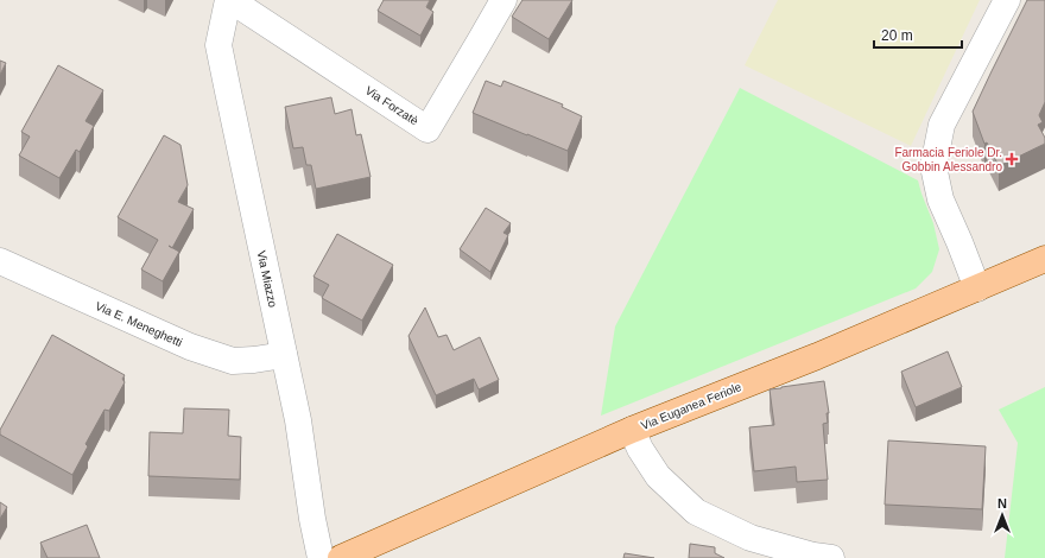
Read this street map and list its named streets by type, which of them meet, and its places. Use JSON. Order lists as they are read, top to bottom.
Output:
{
  "streets": {
    "main road": ["Via Euganea Feriole"],
    "street": ["Via Forzatè", "Via Miazzo", "Via E. Meneghetti"]
  },
  "crossings": [
    ["Via Forzatè", "Via Miazzo"],
    ["Via Miazzo", "Via E. Meneghetti"]
  ],
  "places": {
    "health": ["Farmacia Feriole Dr. Gobbin Alessandro"]
  },
  "scale_bar": "20 m",
  "north": "top"
}
